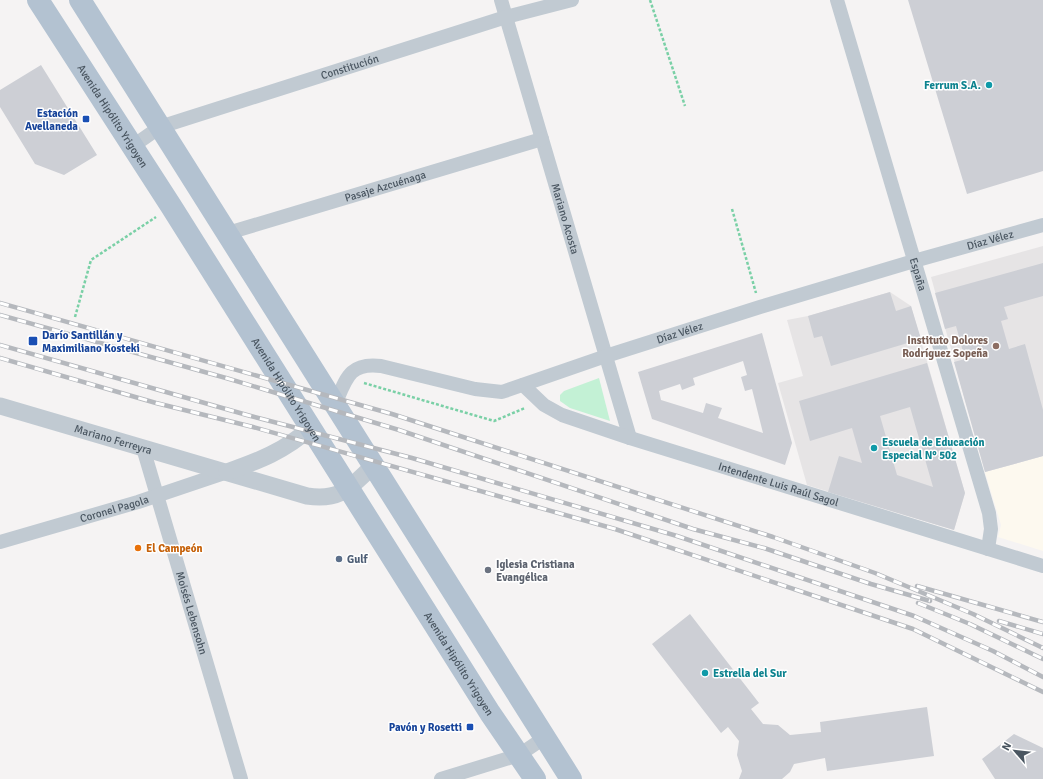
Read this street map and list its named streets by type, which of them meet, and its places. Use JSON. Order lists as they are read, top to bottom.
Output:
{
  "streets": {
    "main road": ["Avenida Hipólito Yrigoyen"],
    "street": [
      "Constitución",
      "Pasaje Azcuénaga",
      "Mariano Acosta",
      "Díaz Vélez",
      "España",
      "Mariano Ferreyra",
      "Intendente Luis Raúl Sagol",
      "Coronel Pagola",
      "Moisés Lebensohn"
    ]
  },
  "crossings": [
    ["Constitución", "Avenida Hipólito Yrigoyen"],
    ["Constitución", "Mariano Acosta"],
    ["Avenida Hipólito Yrigoyen", "Mariano Ferreyra"],
    ["Pasaje Azcuénaga", "Mariano Acosta"],
    ["Mariano Acosta", "Díaz Vélez"],
    ["Mariano Acosta", "Intendente Luis Raúl Sagol"],
    ["Díaz Vélez", "España"],
    ["Díaz Vélez", "Intendente Luis Raúl Sagol"],
    ["España", "Intendente Luis Raúl Sagol"],
    ["Mariano Ferreyra", "Coronel Pagola"],
    ["Mariano Ferreyra", "Moisés Lebensohn"],
    ["Coronel Pagola", "Moisés Lebensohn"]
  ],
  "places": {
    "other": [
      "Ferrum S.A.",
      "Instituto Dolores Rodríguez Sopeña",
      "Escuela de Educación Especial N° 502",
      "El Campeón",
      "Gulf",
      "Iglesia Cristiana Evangélica",
      "Estrella del Sur"
    ],
    "transit": ["Estación Avellaneda", "Darío Santillán y Maximiliano Kosteki", "Pavón y Rosetti"]
  },
  "north": "top left"
}
